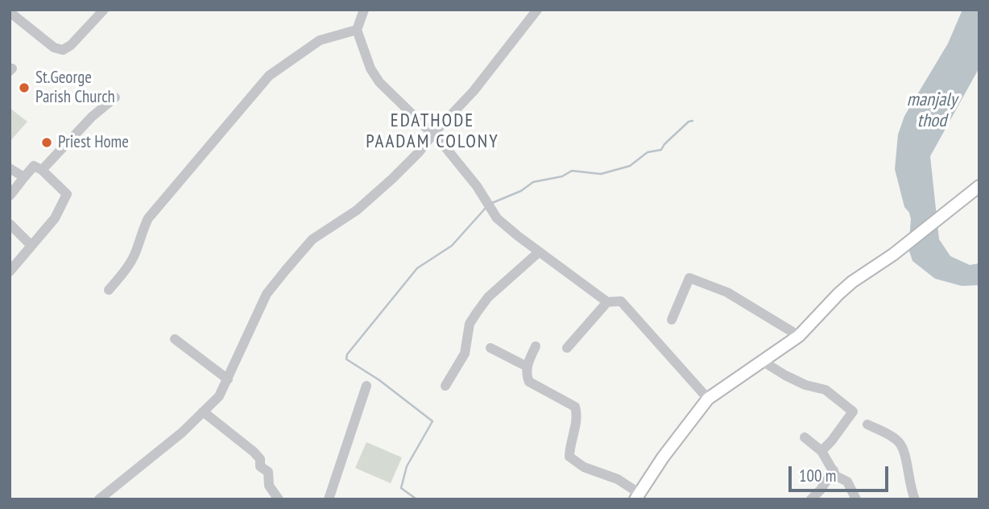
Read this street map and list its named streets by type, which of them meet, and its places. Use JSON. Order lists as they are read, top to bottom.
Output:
{
  "districts": ["EDATHODE PAADAM COLONY"],
  "water": ["manjaly thod"],
  "places": ["St.George Parish Church", "Priest Home"],
  "scale_bar": "100 m"
}
